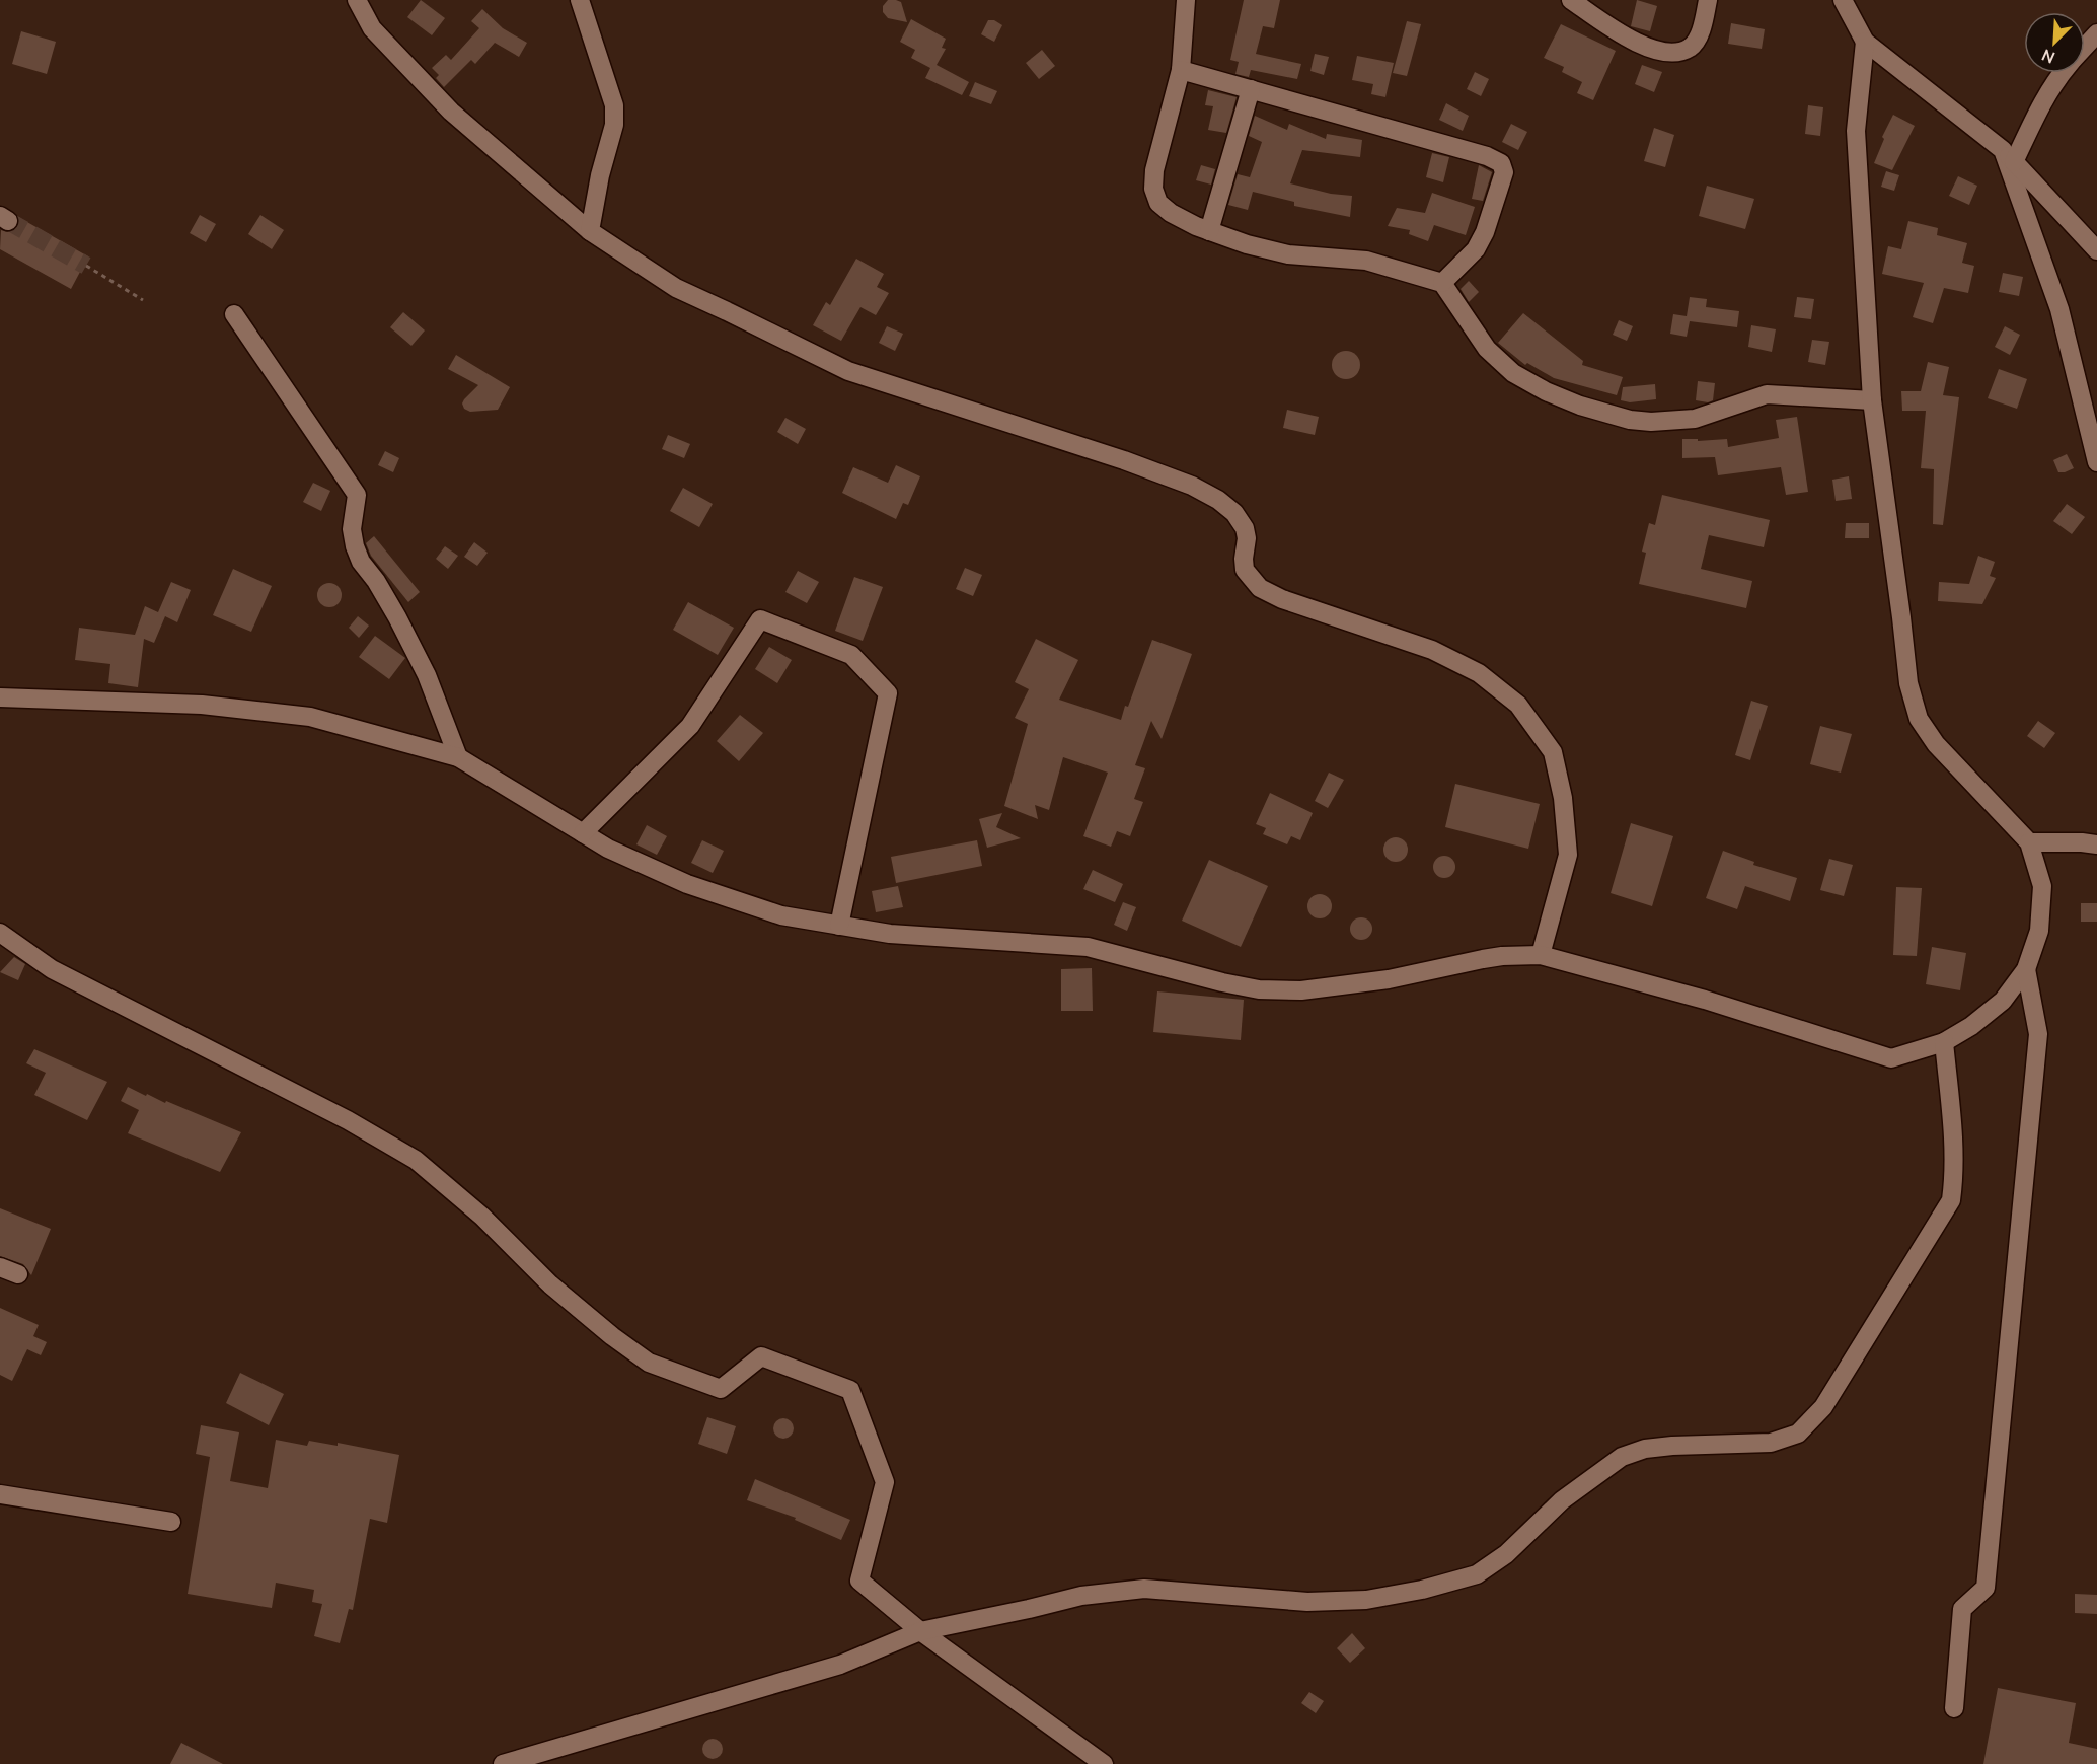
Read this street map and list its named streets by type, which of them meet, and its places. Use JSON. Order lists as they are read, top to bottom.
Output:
{
  "north": "bottom left"
}
